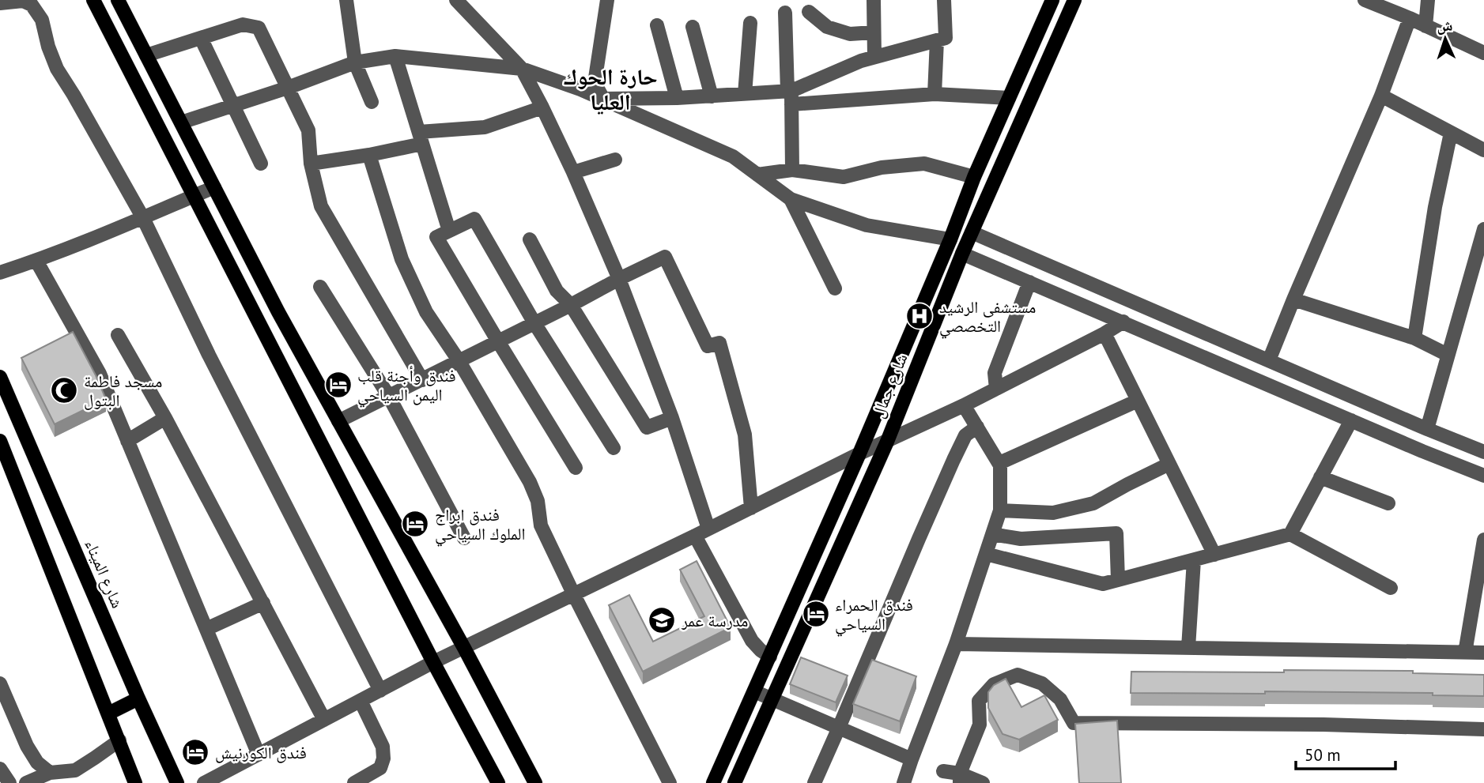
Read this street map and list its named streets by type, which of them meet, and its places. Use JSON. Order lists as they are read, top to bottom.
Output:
{
  "streets": {
    "main road": ["شارع جمال", "شارع الميناء"]
  },
  "districts": ["حارة الحوك العليا"],
  "places": {
    "hospital": ["مستشفى الرشيد التخصصي"],
    "hotel": [
      "فندق وأجنة قلب اليمن السياحي",
      "فندق ابراج الملوك السياحي",
      "فندق الحمراء السياحي",
      "فندق الكورنيش"
    ],
    "mosque": ["مسجد فاطمة البتول"],
    "school or university": ["مدرسة عمر"]
  },
  "scale_bar": "50 m",
  "north": "top"
}
